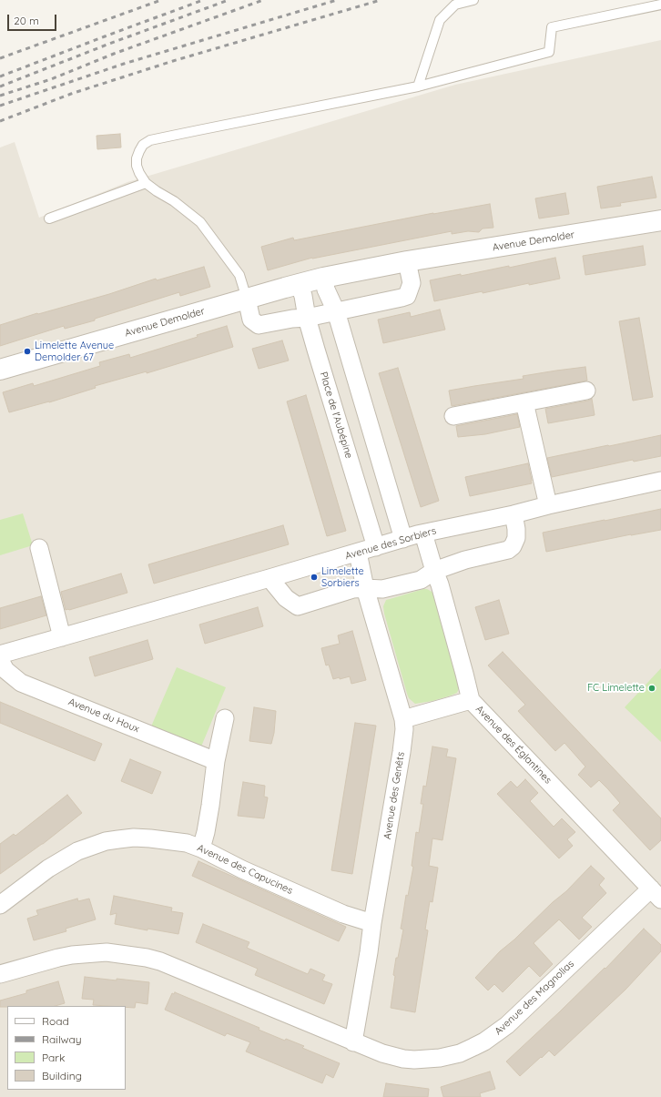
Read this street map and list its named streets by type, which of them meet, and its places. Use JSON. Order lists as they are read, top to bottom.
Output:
{
  "streets": {
    "street": [
      "Avenue Demolder",
      "Place de l'Aubépine",
      "Avenue des Sorbiers",
      "Avenue du Houx",
      "Avenue des Églantines",
      "Avenue des Genêts",
      "Avenue des Capucines",
      "Avenue des Magnolias"
    ]
  },
  "crossings": [
    ["Avenue Demolder", "Place de l'Aubépine"],
    ["Place de l'Aubépine", "Avenue des Sorbiers"],
    ["Avenue des Sorbiers", "Avenue des Églantines"],
    ["Avenue des Sorbiers", "Avenue des Genêts"],
    ["Avenue des Églantines", "Avenue des Magnolias"],
    ["Avenue des Genêts", "Avenue des Capucines"],
    ["Avenue des Genêts", "Avenue des Magnolias"]
  ],
  "places": ["Limelette Avenue Demolder 67", "Limelette Sorbiers", "FC Limelette"],
  "legend": [
    "Road",
    "Railway",
    "Park",
    "Building"
  ],
  "scale_bar": "20 m"
}
